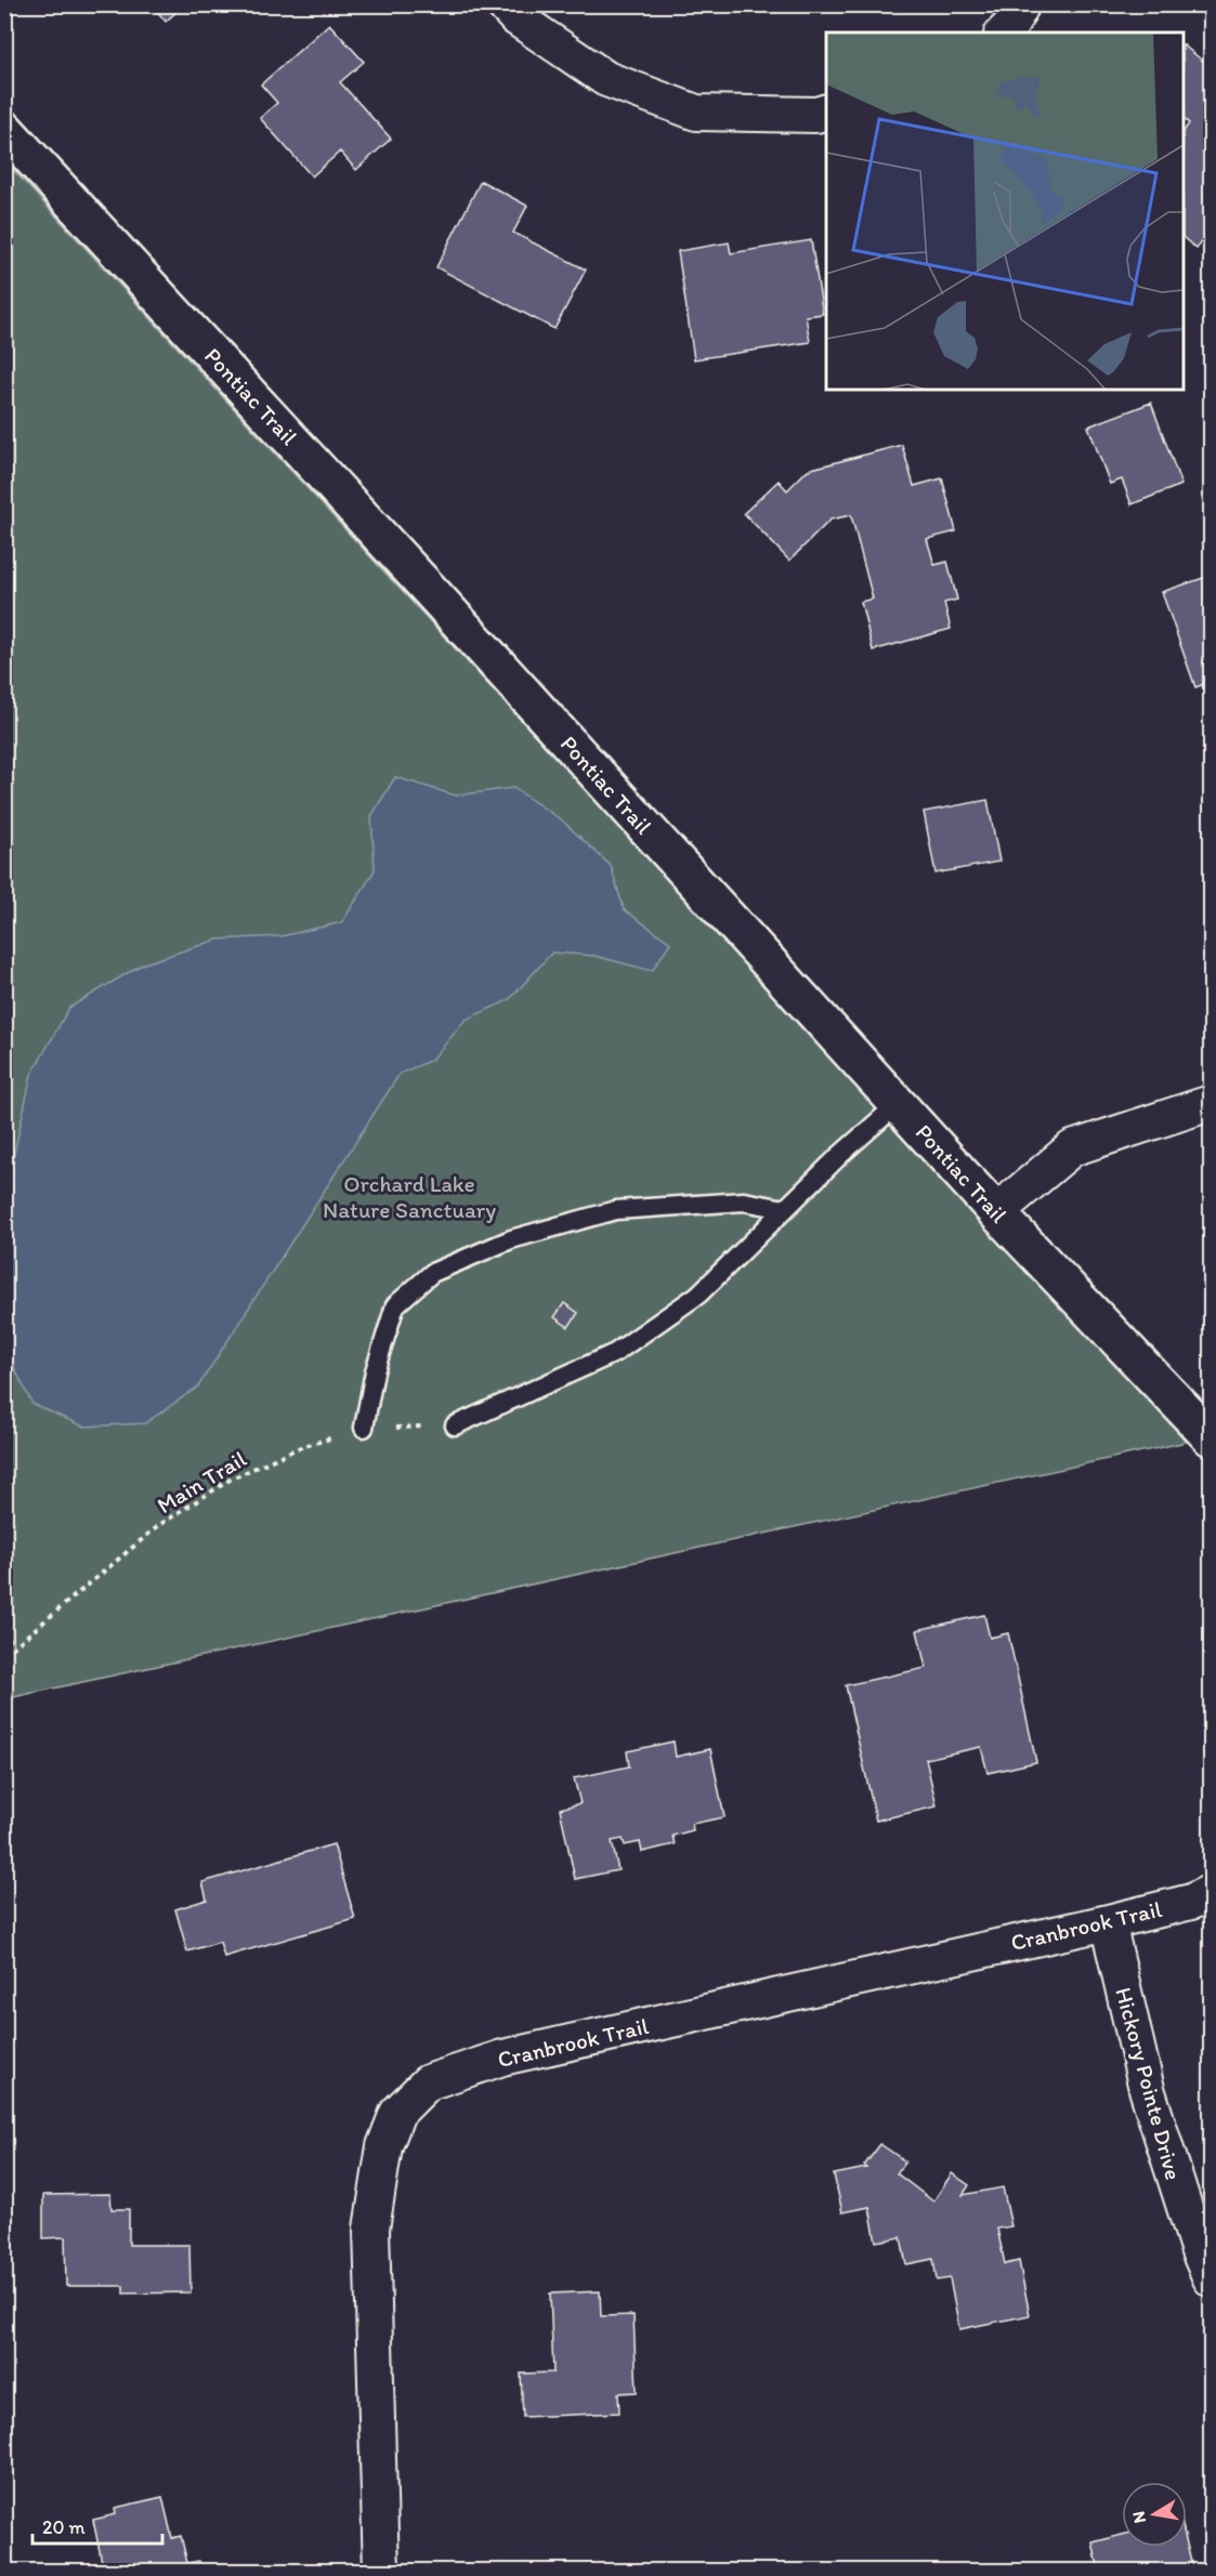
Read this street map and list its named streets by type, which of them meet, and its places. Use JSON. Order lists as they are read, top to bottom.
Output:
{
  "streets": {
    "main road": ["Pontiac Trail"],
    "street": ["Cranbrook Trail", "Hickory Pointe Drive"],
    "path": ["Main Trail"]
  },
  "crossings": [
    ["Cranbrook Trail", "Hickory Pointe Drive"]
  ],
  "parks": ["Orchard Lake Nature Sanctuary"],
  "scale_bar": "20 m",
  "north": "left"
}
